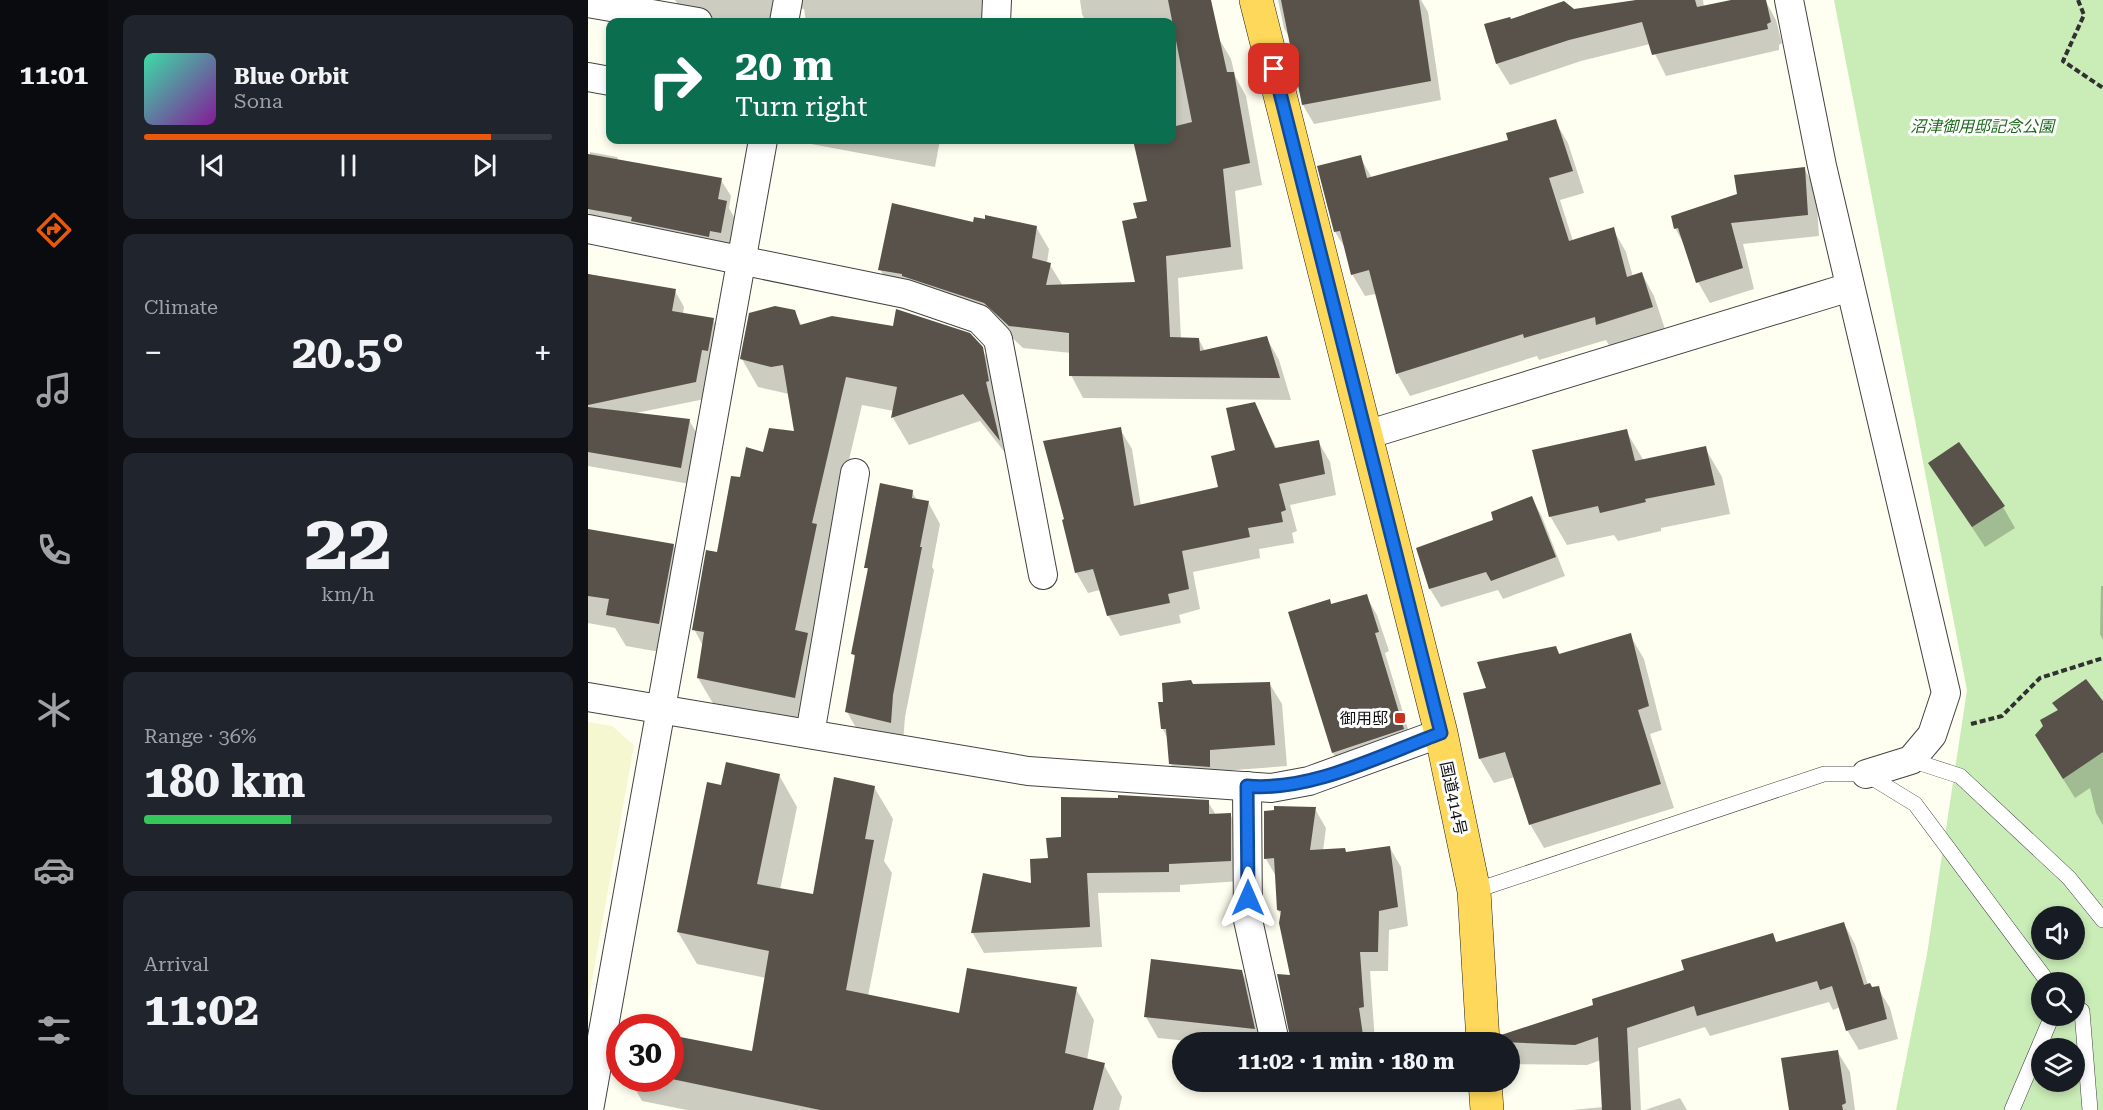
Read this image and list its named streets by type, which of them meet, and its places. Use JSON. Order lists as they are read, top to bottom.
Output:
{
  "streets": {
    "highway": ["国道414号"]
  },
  "parks": ["沼津御用邸記念公園"],
  "places": {
    "transit": ["御用邸"]
  },
  "page": {
    "tabs": "11:01",
    "turn": ["20 m", "Turn right"],
    "song": ["Blue Orbit", "Sona"],
    "tile": [
      "Climate",
      ["22", "km/h"],
      ["Range · 36%", "180 km"],
      ["Arrival", "11:02"]
    ],
    "heat": ["−", "20.5°", "+"],
    "limit": "30",
    "trip": "11:02 · 1 min · 180 m"
  }
}
